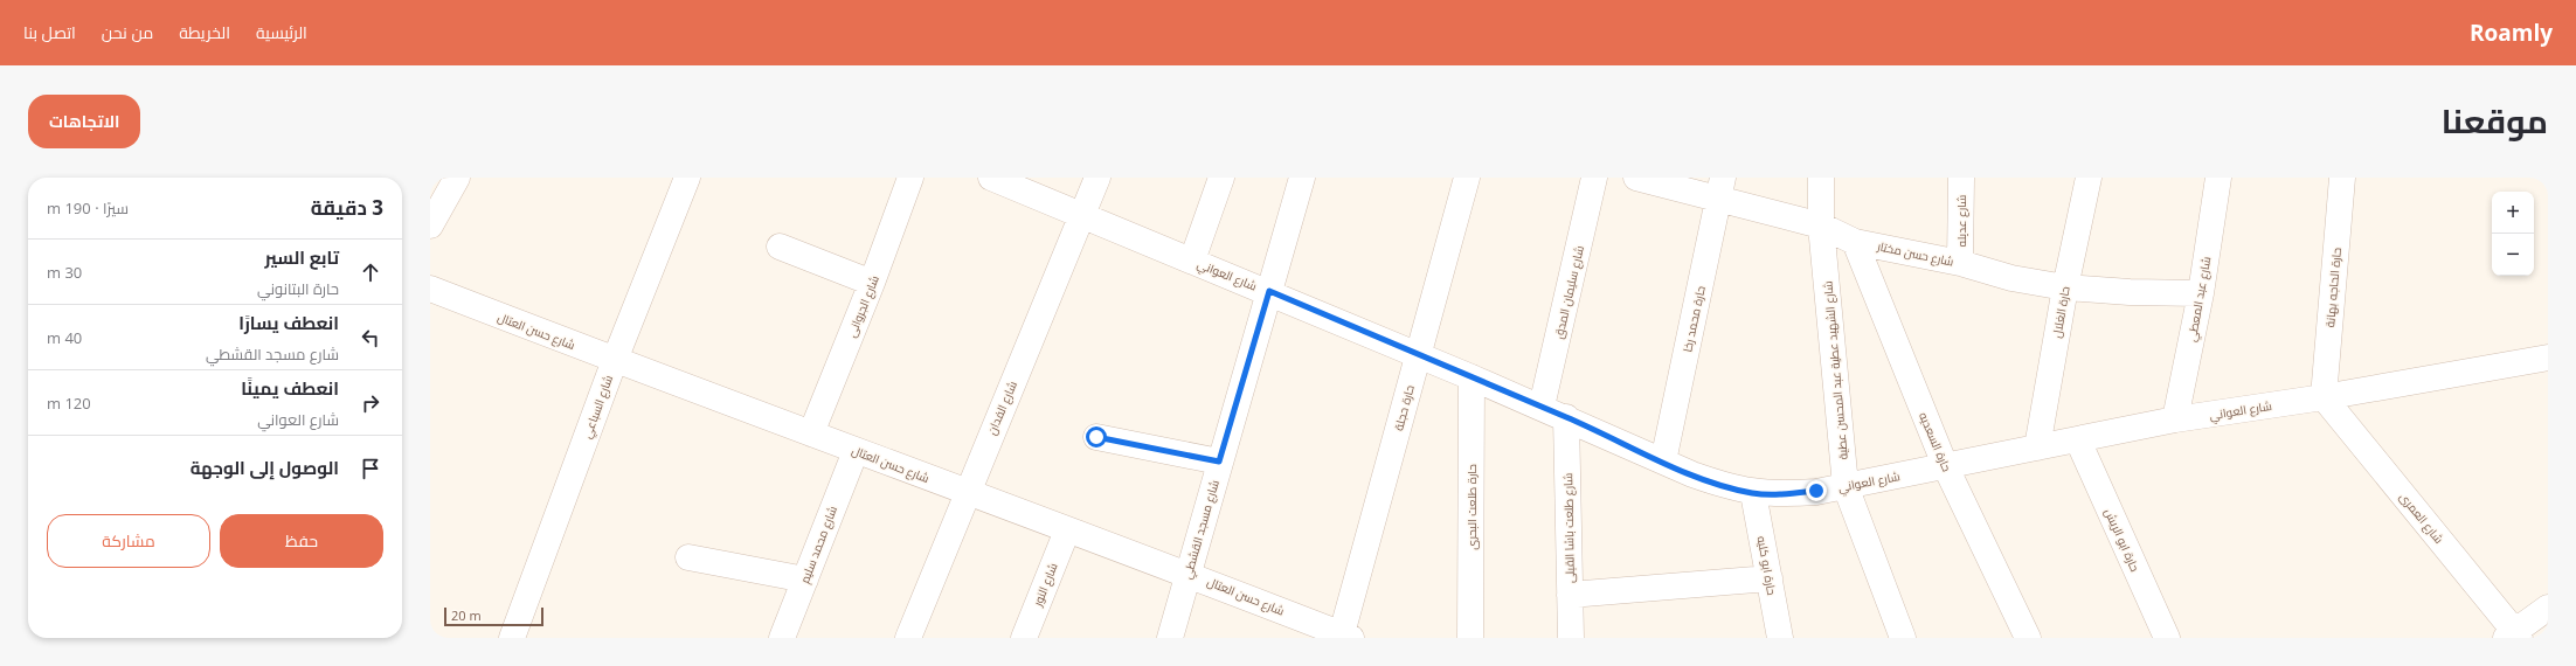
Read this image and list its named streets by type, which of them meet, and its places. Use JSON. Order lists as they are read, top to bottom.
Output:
{
  "streets": {
    "street": [
      "شارع عديله",
      "شارع حسن مختار",
      "شارع العواني",
      "حارة الحاجه بهانة",
      "شارع سليمان المدق",
      "شارع عبد المعطي",
      "شارع الجروانى",
      "حارة الغلال",
      "حارة محمد رخا",
      "شارع حسن العتال",
      "شارع الشهيد عطية عبد المحسن عطية",
      "شارع السباعي",
      "شارع الفدان",
      "حارة حجلة",
      "حارة السعديه",
      "حارة طلعت البحرى",
      "شارع العمرى",
      "شارع طلعت باشا القبلى",
      "شارع مسجد القشطي",
      "حارة ابو الريش",
      "شارع محمد سليم",
      "حارة ابو كليه",
      "شارع النور"
    ]
  },
  "crossings": [
    ["شارع عديله", "شارع حسن مختار"],
    ["شارع حسن مختار", "شارع عبد المعطي"],
    ["شارع حسن مختار", "حارة الغلال"],
    ["شارع حسن مختار", "حارة محمد رخا"],
    ["شارع حسن مختار", "شارع الشهيد عطية عبد المحسن عطية"],
    ["شارع حسن مختار", "حارة السعديه"],
    ["شارع العواني", "حارة الحاجه بهانة"],
    ["شارع العواني", "شارع سليمان المدق"],
    ["شارع العواني", "شارع عبد المعطي"],
    ["شارع العواني", "حارة الغلال"],
    ["شارع العواني", "حارة محمد رخا"],
    ["شارع العواني", "شارع الشهيد عطية عبد المحسن عطية"],
    ["شارع العواني", "شارع الفدان"],
    ["شارع العواني", "حارة حجلة"],
    ["شارع العواني", "حارة السعديه"],
    ["شارع العواني", "حارة طلعت البحرى"],
    ["شارع العواني", "شارع العمرى"],
    ["شارع العواني", "شارع طلعت باشا القبلى"],
    ["شارع العواني", "شارع مسجد القشطي"],
    ["شارع العواني", "حارة ابو الريش"],
    ["شارع العواني", "حارة ابو كليه"],
    ["حارة الحاجه بهانة", "شارع العمرى"],
    ["شارع الجروانى", "شارع حسن العتال"],
    ["شارع حسن العتال", "شارع السباعي"],
    ["شارع حسن العتال", "شارع الفدان"],
    ["شارع حسن العتال", "حارة حجلة"],
    ["شارع حسن العتال", "شارع مسجد القشطي"],
    ["شارع حسن العتال", "شارع محمد سليم"],
    ["شارع حسن العتال", "شارع النور"]
  ],
  "scale_bar": "20 m",
  "page": {
    "header": "Roamly",
    "nav": [
      "الرئيسية",
      "الخريطة",
      "من نحن",
      "اتصل بنا"
    ],
    "title": "موقعنا",
    "buttons": [
      "الاتجاهات",
      ["حفظ", "مشاركة"]
    ],
    "heading": ["3 دقيقة", "سيرًا · 190 m"],
    "map_buttons": ["+", "−"],
    "list": [
      ["تابع السير", "حارة البتانوني", "30 m"],
      ["انعطف يسارًا", "شارع مسجد القشطي", "40 m"],
      ["انعطف يمينًا", "شارع العواني", "120 m"],
      "الوصول إلى الوجهة"
    ],
    "scale": "20 m"
  }
}
